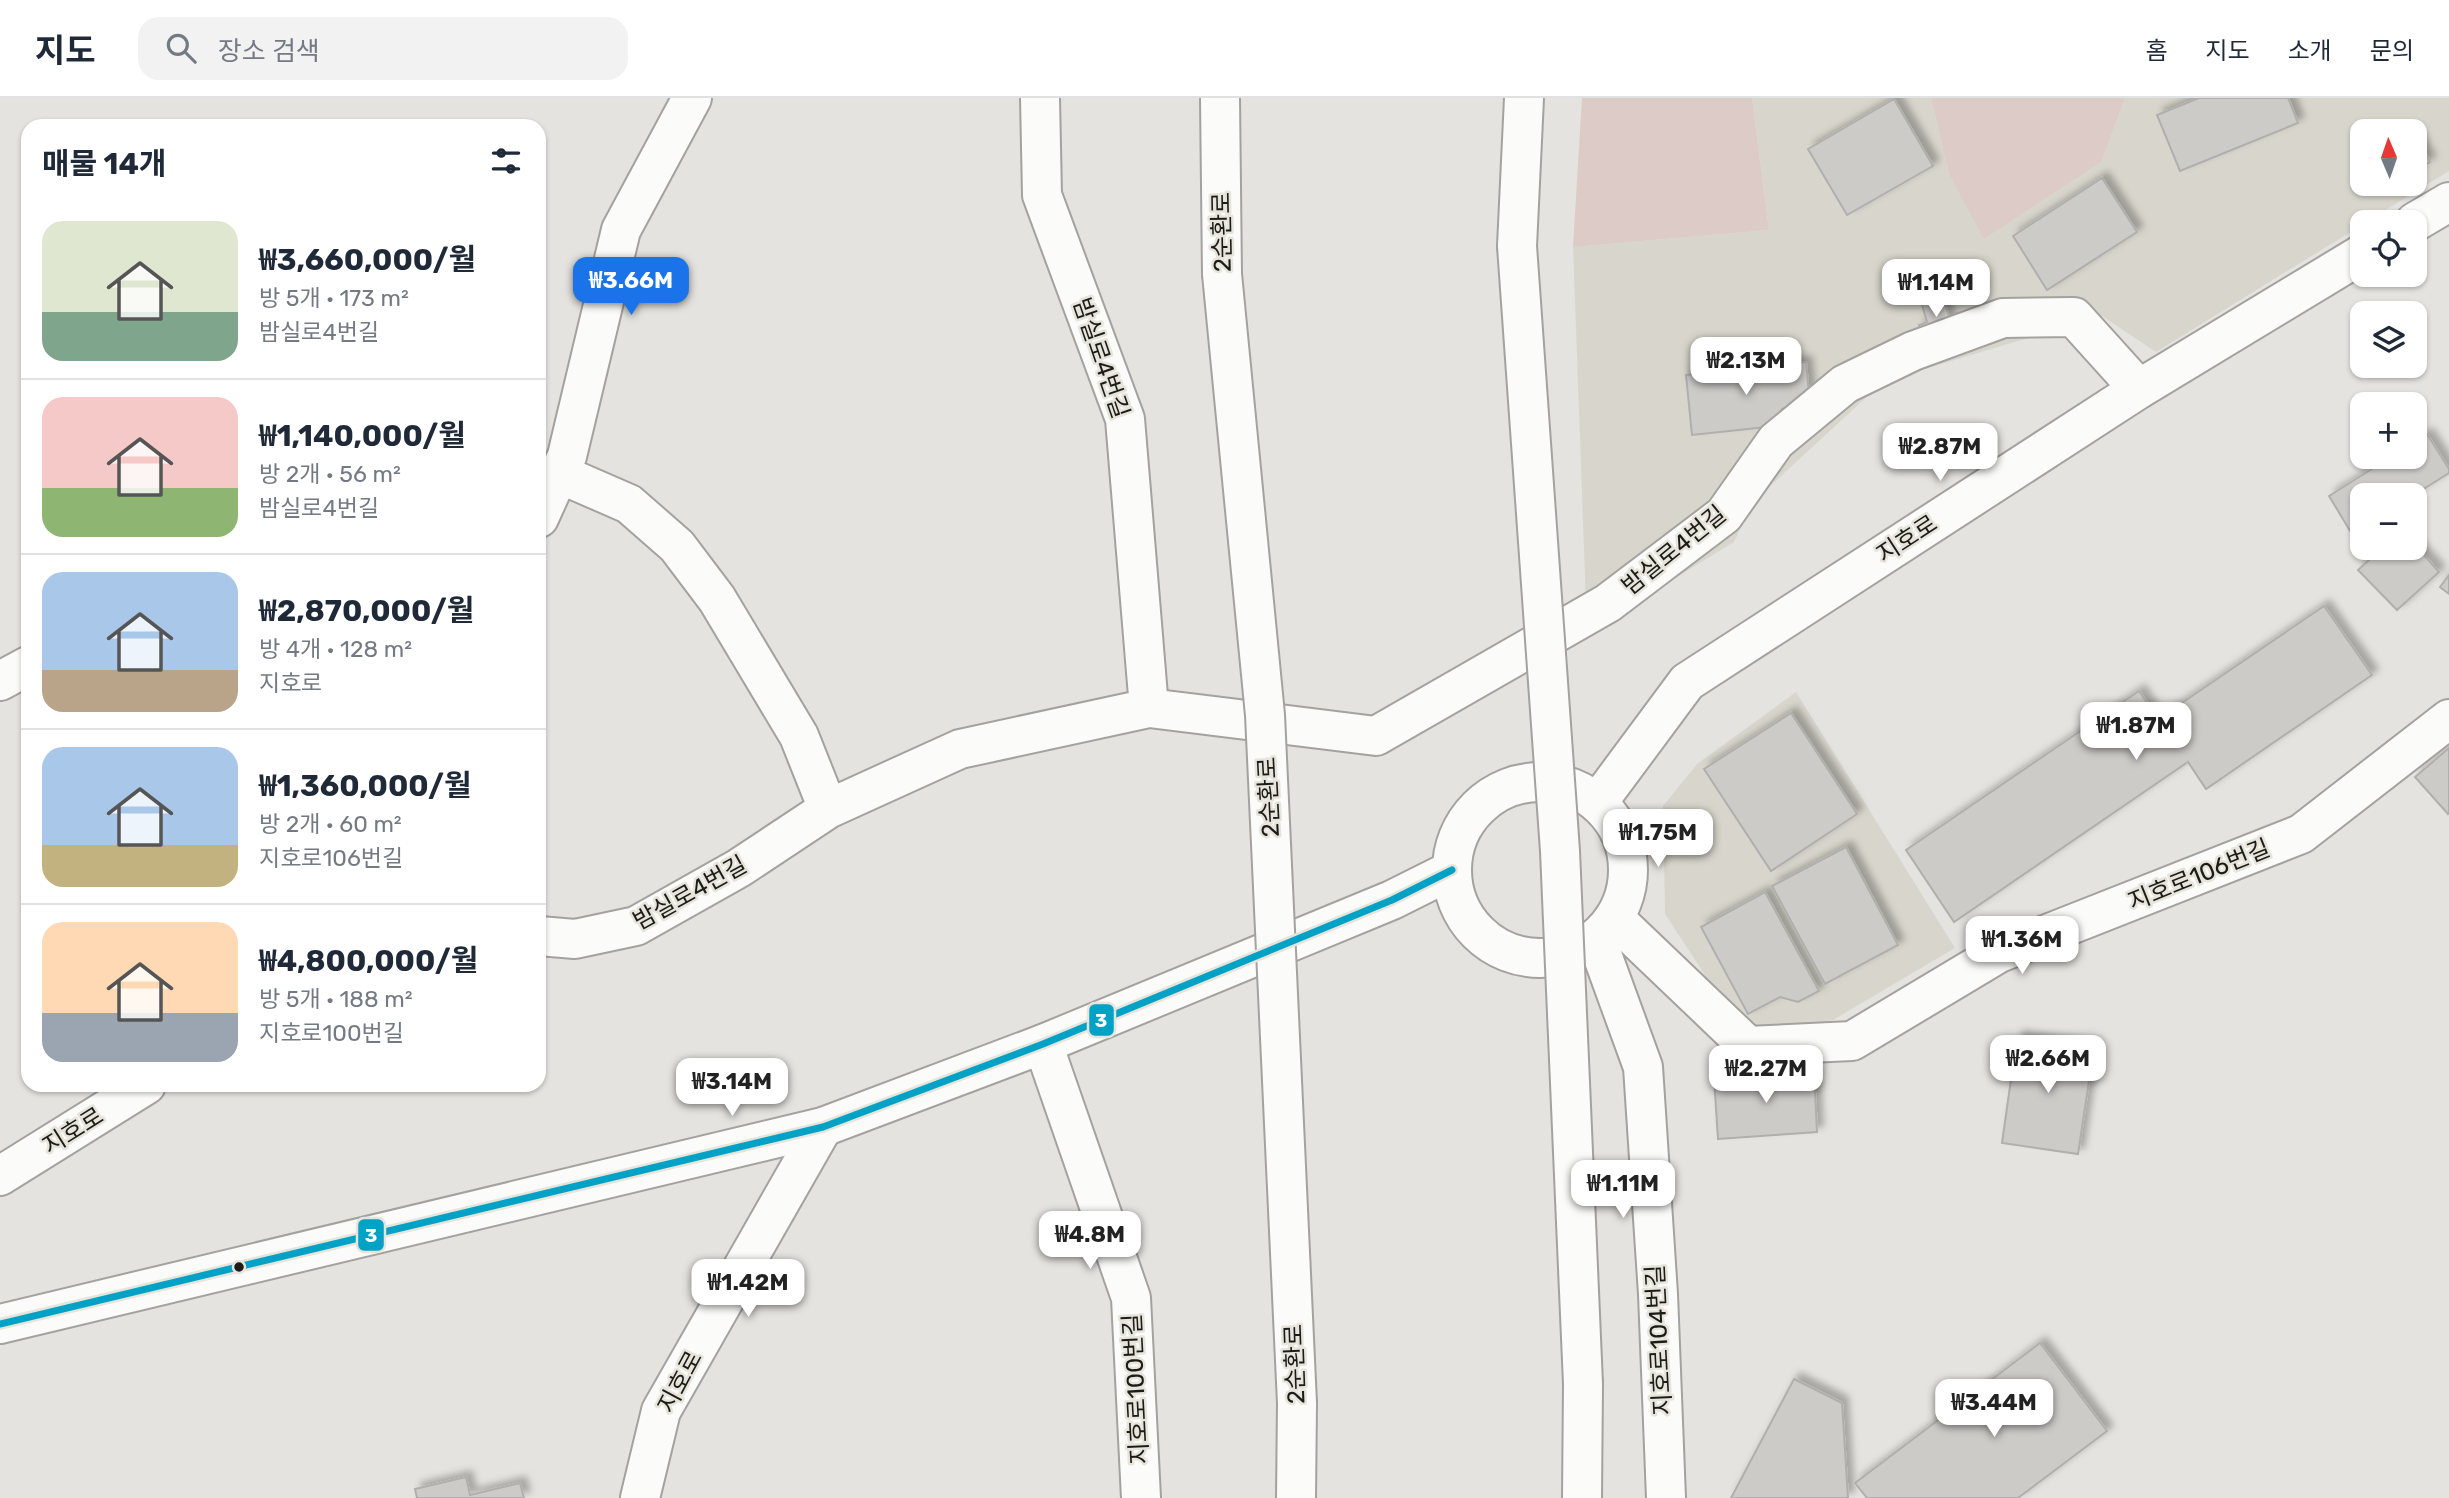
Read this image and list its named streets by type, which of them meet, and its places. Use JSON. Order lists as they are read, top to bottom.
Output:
{
  "streets": {
    "main road": [
      "2순환로",
      "밤실로4번길",
      "지호로",
      "지호로106번길",
      "지호로104번길",
      "지호로100번길"
    ]
  },
  "crossings": [
    ["밤실로4번길", "지호로"],
    ["지호로", "지호로106번길"],
    ["지호로", "지호로104번길"],
    ["지호로106번길", "지호로104번길"]
  ],
  "lines": ["transit line 3"],
  "north": "top",
  "page": {
    "header": "지도",
    "search": "장소 검색",
    "nav": [
      "홈",
      "지도",
      "소개",
      "문의"
    ],
    "map_buttons": ["+", "−"],
    "heading": "매물 14개",
    "list": [
      {
        "name": "₩3,660,000/월",
        "note": "방 5개 · 173 m² · 밤실로4번길"
      },
      {
        "name": "₩1,140,000/월",
        "note": "방 2개 · 56 m² · 밤실로4번길"
      },
      {
        "name": "₩2,870,000/월",
        "note": "방 4개 · 128 m² · 지호로"
      },
      {
        "name": "₩1,360,000/월",
        "note": "방 2개 · 60 m² · 지호로106번길"
      },
      {
        "name": "₩4,800,000/월",
        "note": "방 5개 · 188 m² · 지호로100번길"
      }
    ],
    "price": [
      "₩3.66M",
      "₩1.14M",
      "₩2.13M",
      "₩2.87M",
      "₩1.87M",
      "₩1.75M",
      "₩1.36M",
      "₩2.66M",
      "₩2.27M",
      "₩3.14M",
      "₩1.11M",
      "₩4.8M",
      "₩1.42M",
      "₩3.44M"
    ]
  }
}
